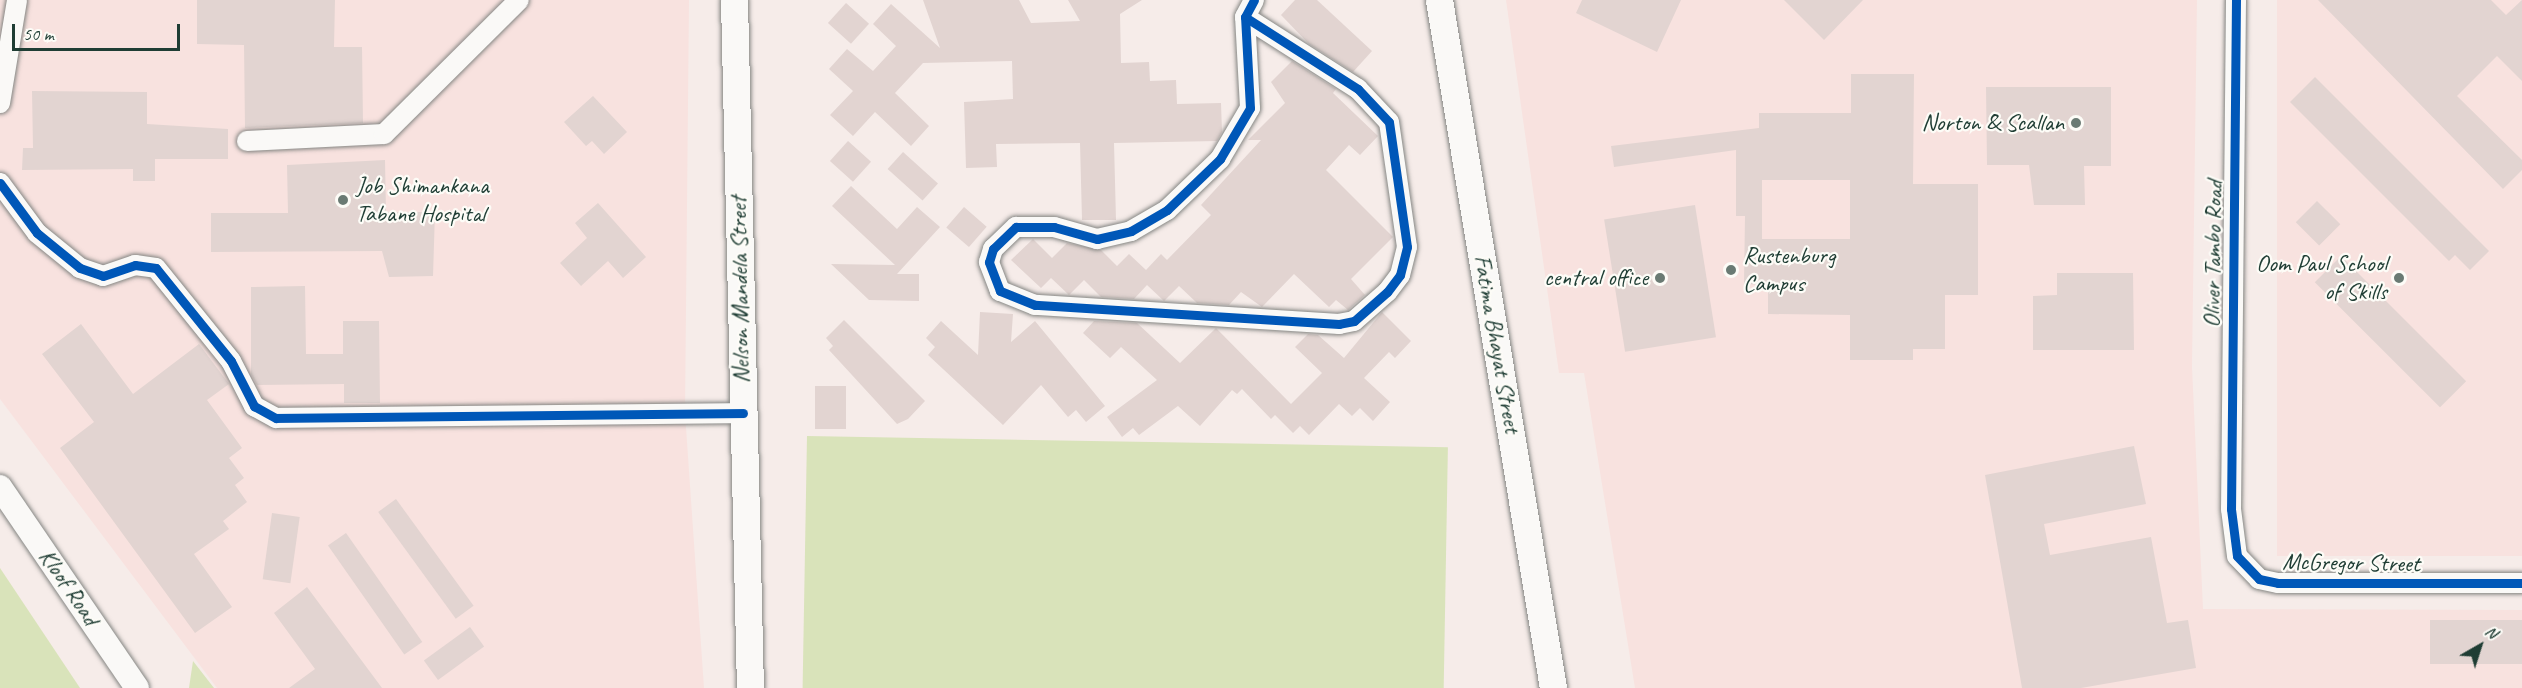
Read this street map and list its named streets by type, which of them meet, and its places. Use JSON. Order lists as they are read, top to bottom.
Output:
{
  "streets": {
    "main road": ["Nelson Mandela Street", "Fatima Bhayat Street"],
    "street": ["Oliver Tambo Road", "McGregor Street", "Kloof Road"]
  },
  "crossings": [
    ["Oliver Tambo Road", "McGregor Street"]
  ],
  "places": [
    "Norton & Scallan",
    "Job Shimankana Tabane Hospital",
    "Rustenburg Campus",
    "central office",
    "Oom Paul School of Skills"
  ],
  "scale_bar": "50 m",
  "north": "top right"
}
